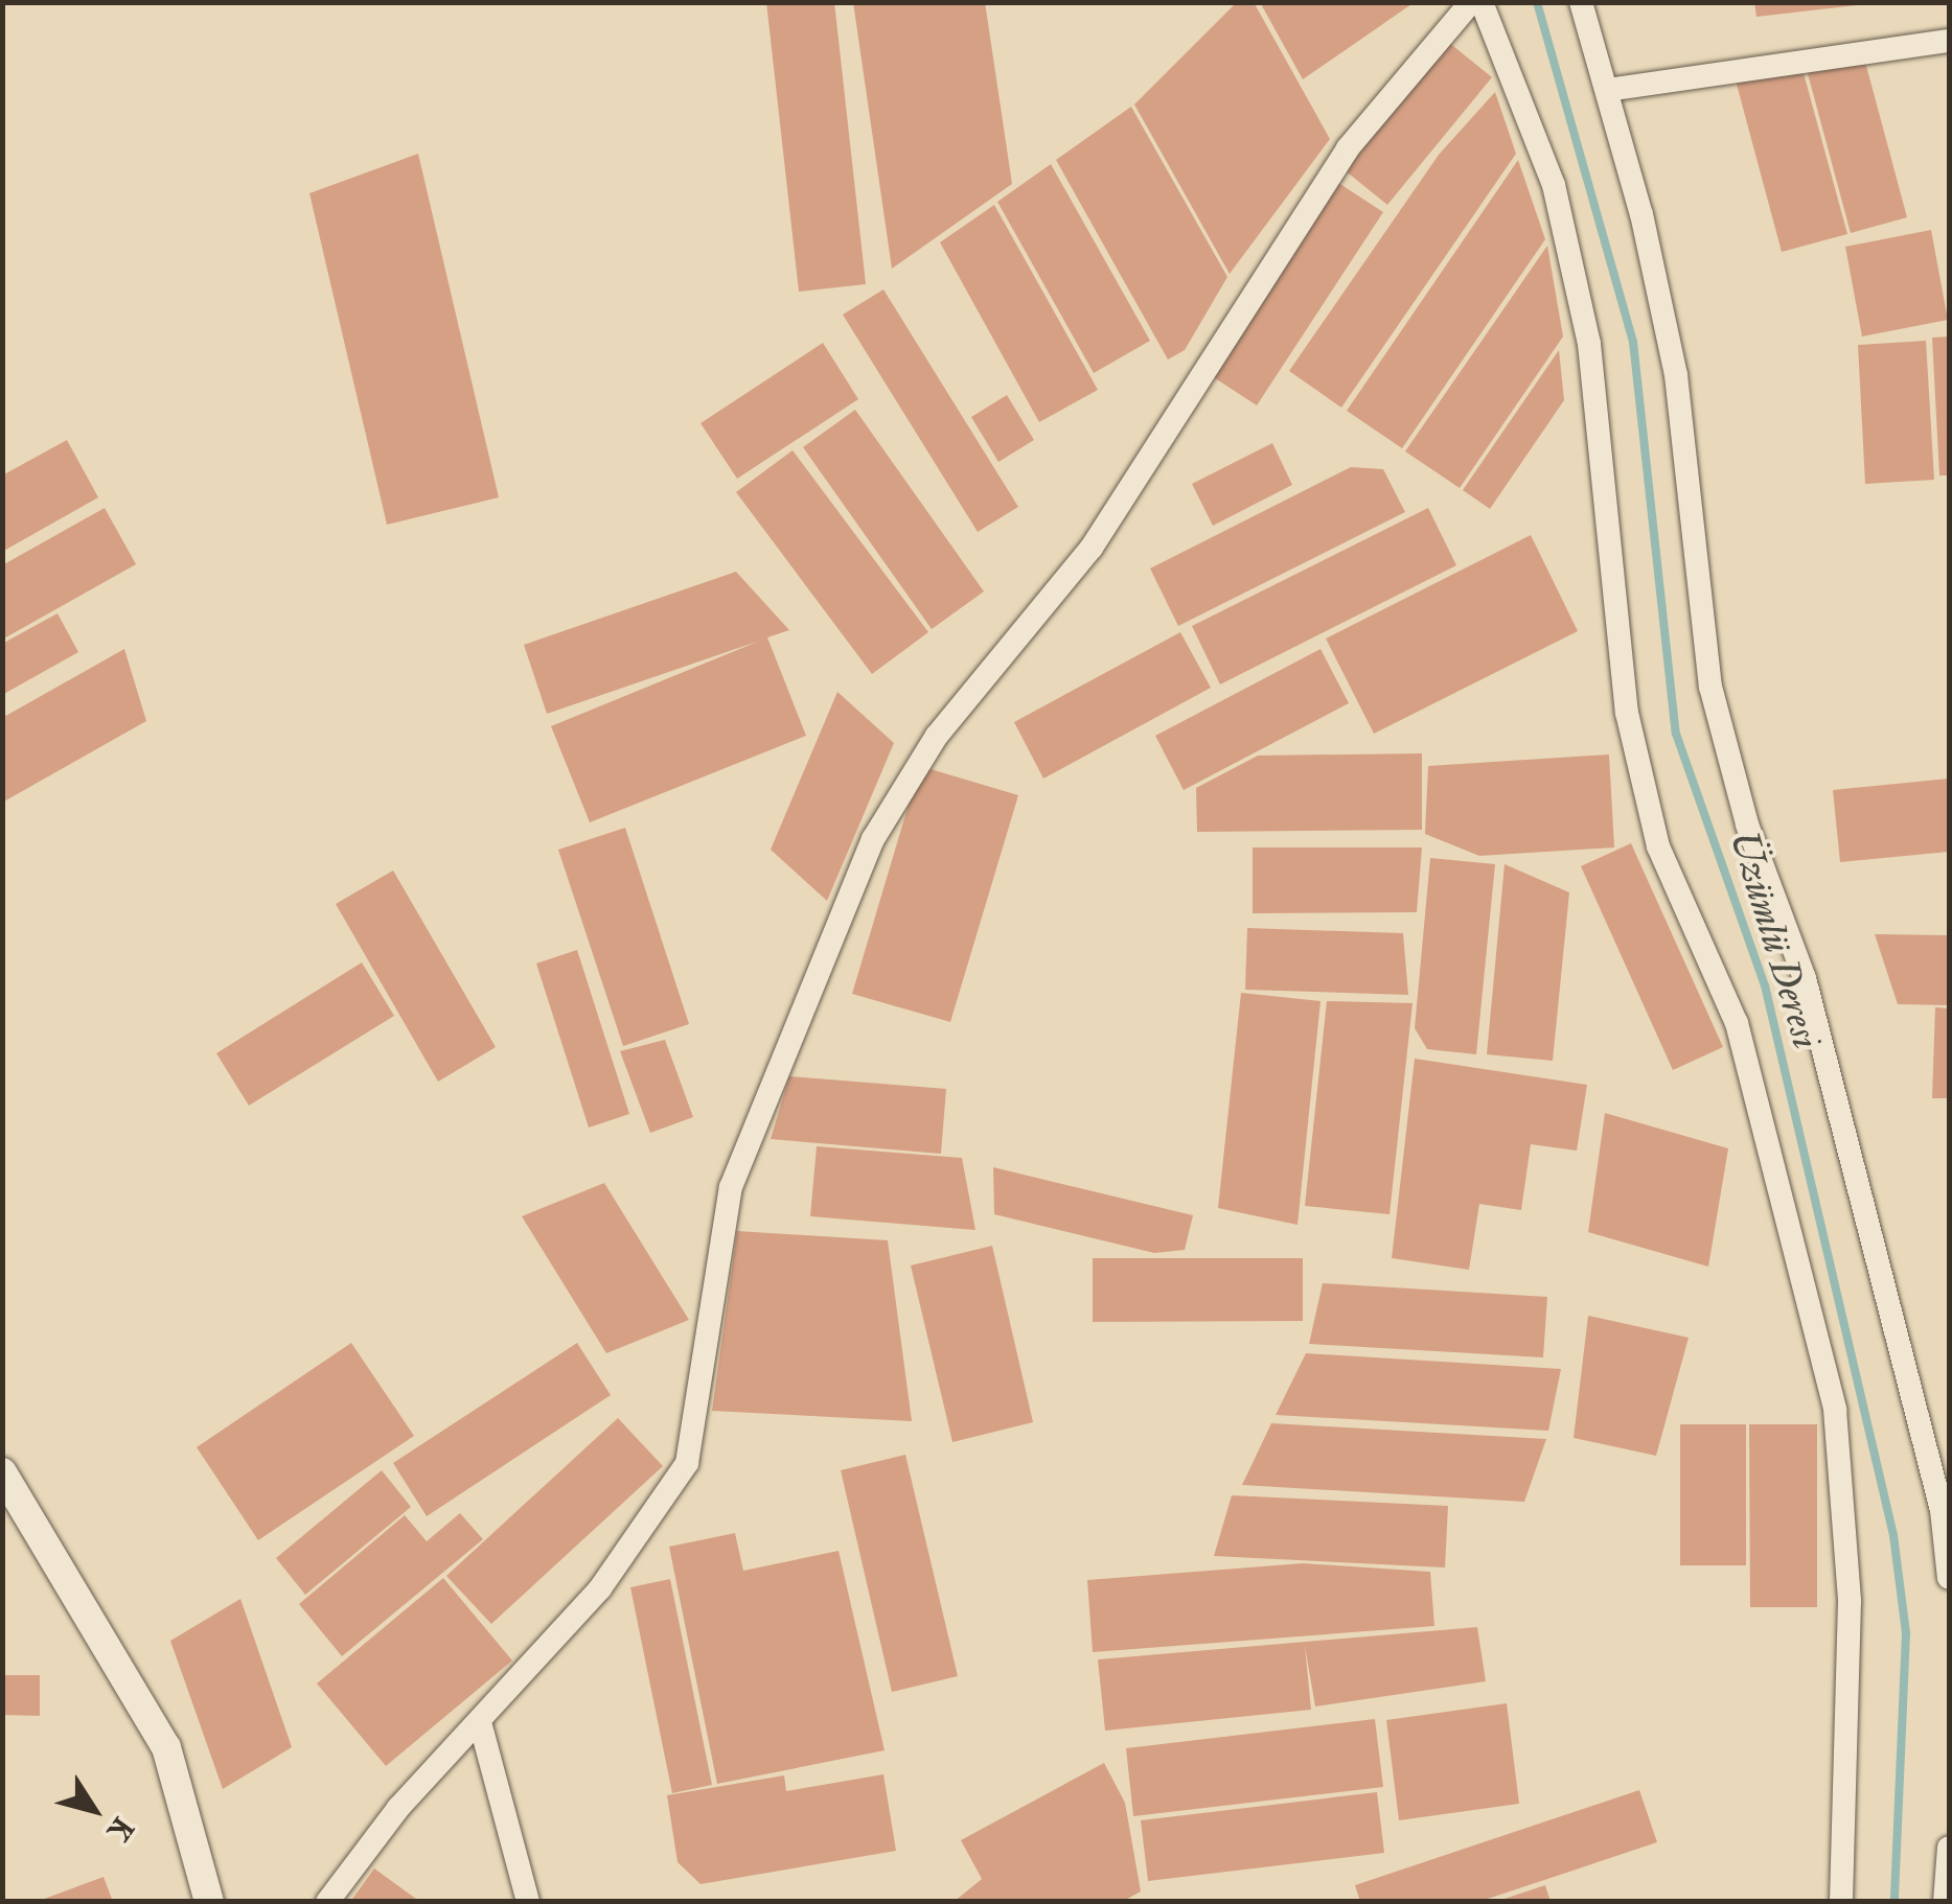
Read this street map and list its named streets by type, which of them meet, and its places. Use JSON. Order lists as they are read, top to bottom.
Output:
{
  "water": ["Üzümlü Deresi"],
  "north": "bottom right"
}
